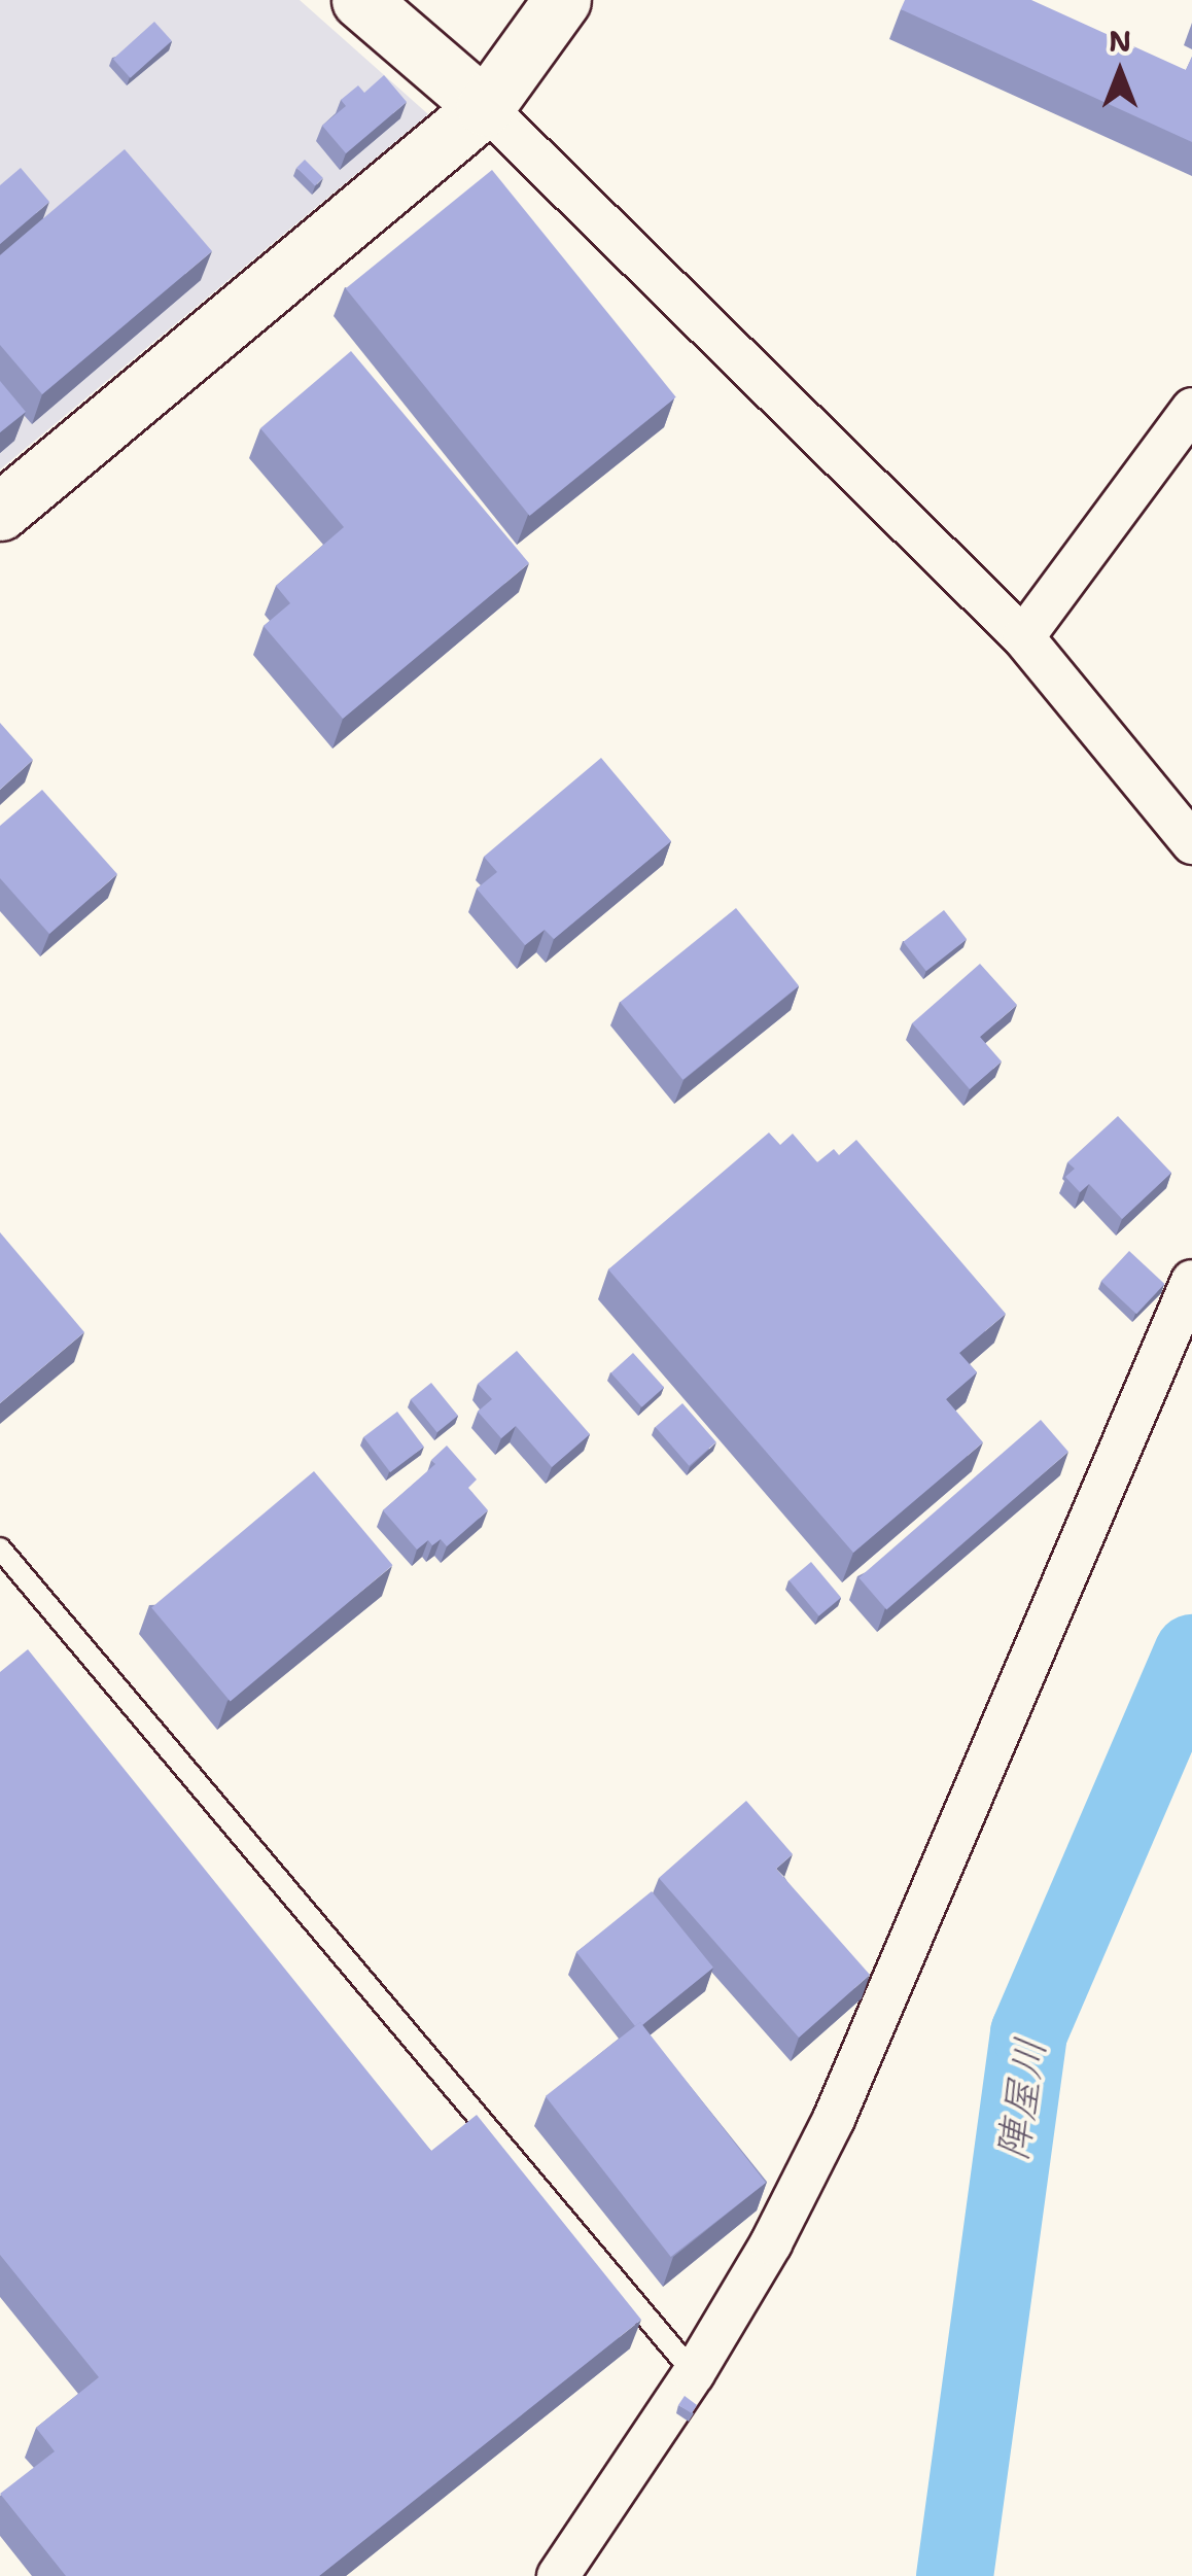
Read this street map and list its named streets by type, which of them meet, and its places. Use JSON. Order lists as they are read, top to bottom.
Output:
{
  "water": ["陣屋川"],
  "north": "top"
}
